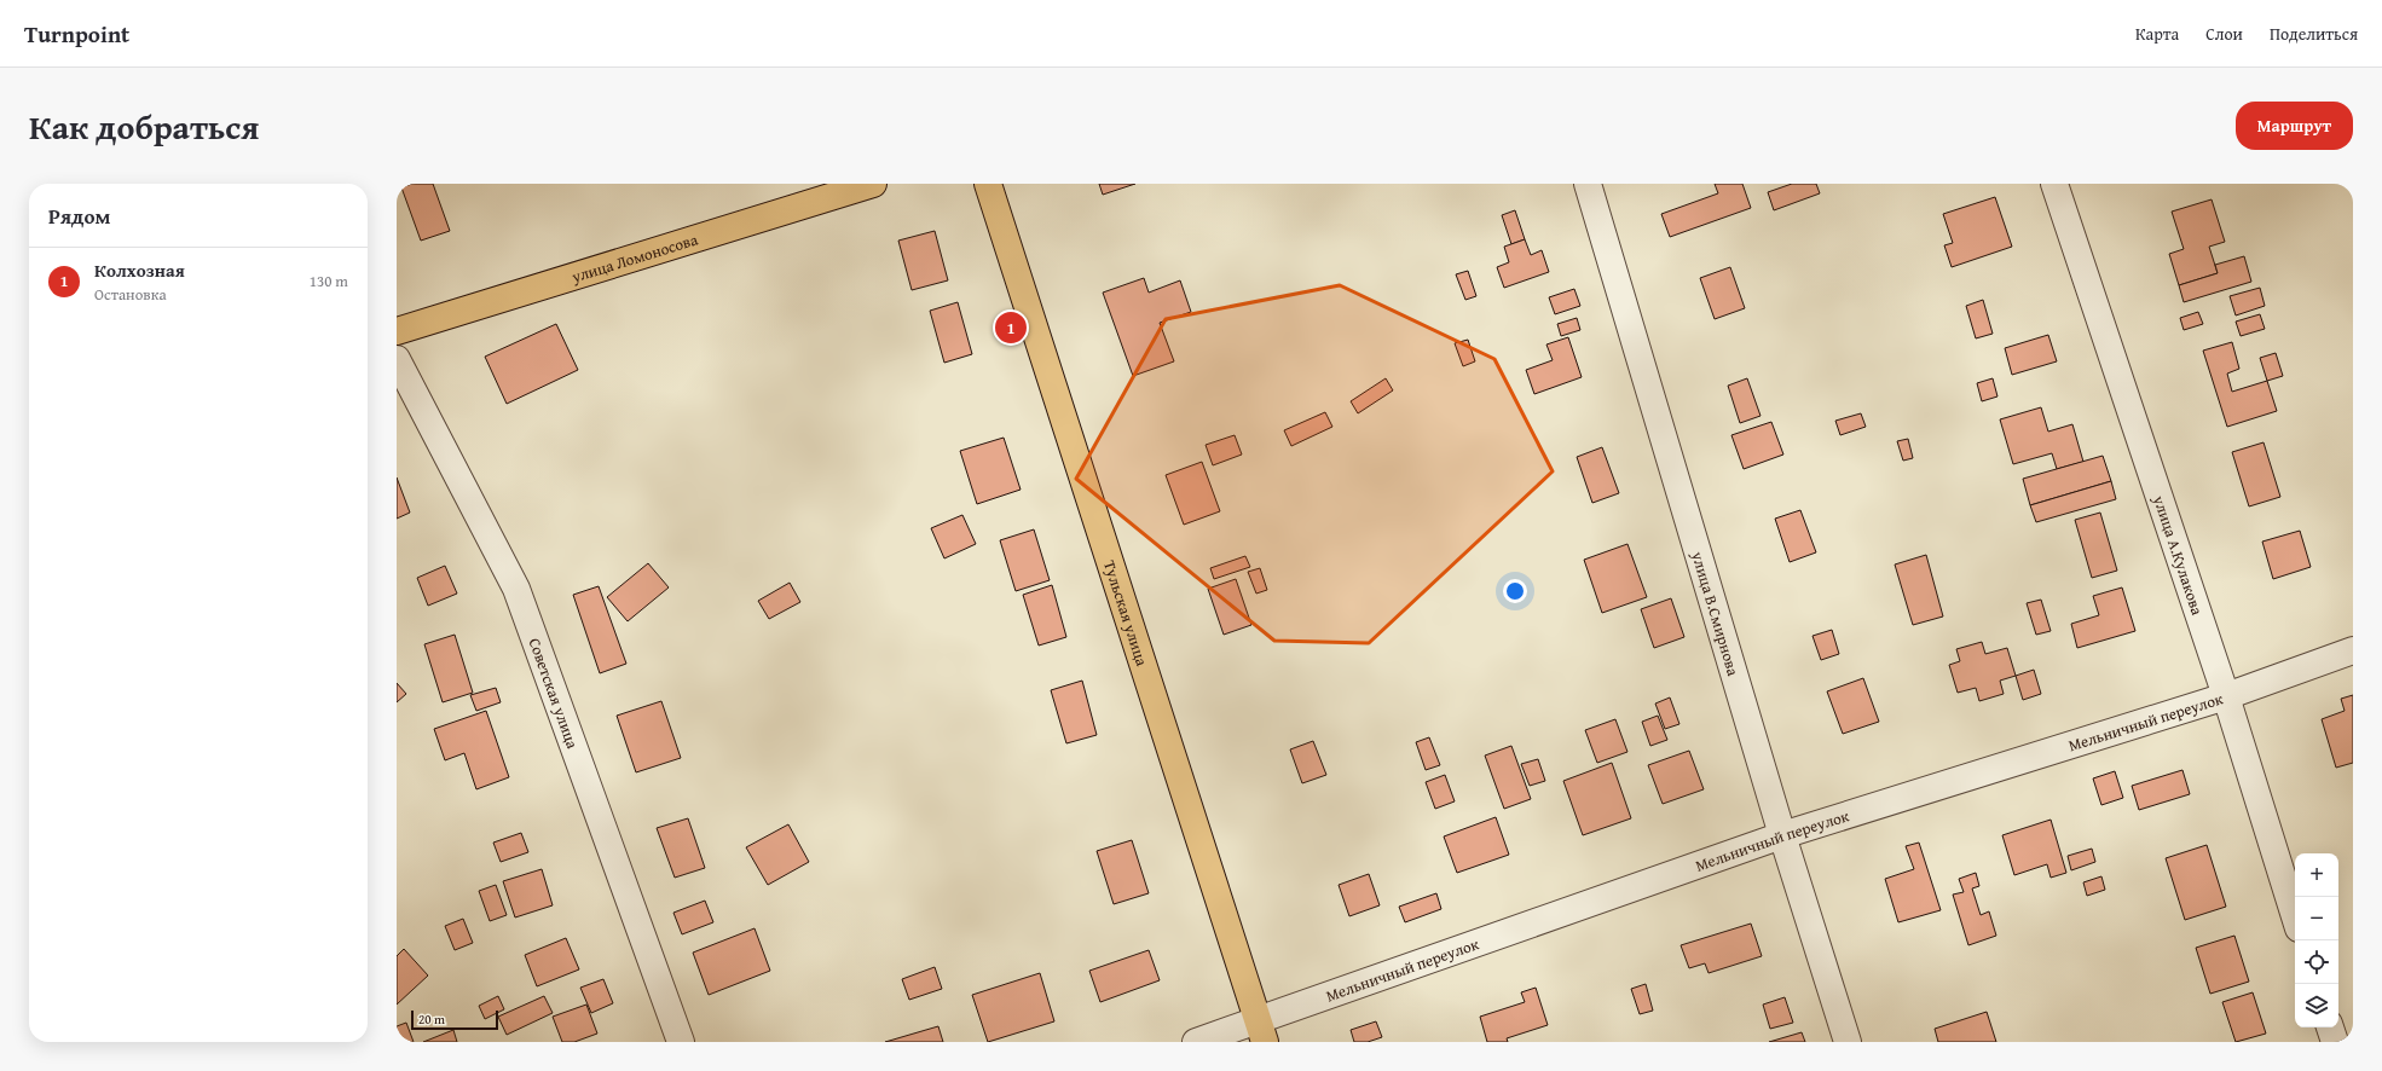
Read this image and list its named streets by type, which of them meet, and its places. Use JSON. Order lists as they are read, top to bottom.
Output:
{
  "streets": {
    "main road": ["улица Ломоносова", "Тульская улица"],
    "street": [
      "улица А.Кулакова",
      "улица В.Смирнова",
      "Советская улица",
      "Мельничный переулок"
    ]
  },
  "crossings": [
    ["улица А.Кулакова", "Мельничный переулок"],
    ["Тульская улица", "Мельничный переулок"],
    ["улица В.Смирнова", "Мельничный переулок"]
  ],
  "scale_bar": "20 m",
  "page": {
    "header": "Turnpoint",
    "nav": ["Карта", "Слои", "Поделиться"],
    "title": "Как добраться",
    "buttons": "Маршрут",
    "heading": "Рядом",
    "list": [
      {
        "mark": "1",
        "name": "Колхозная",
        "note": "Остановка",
        "value": "130 m"
      }
    ],
    "pins": "1",
    "map_buttons": ["+", "−"],
    "scale": "20 m"
  }
}
